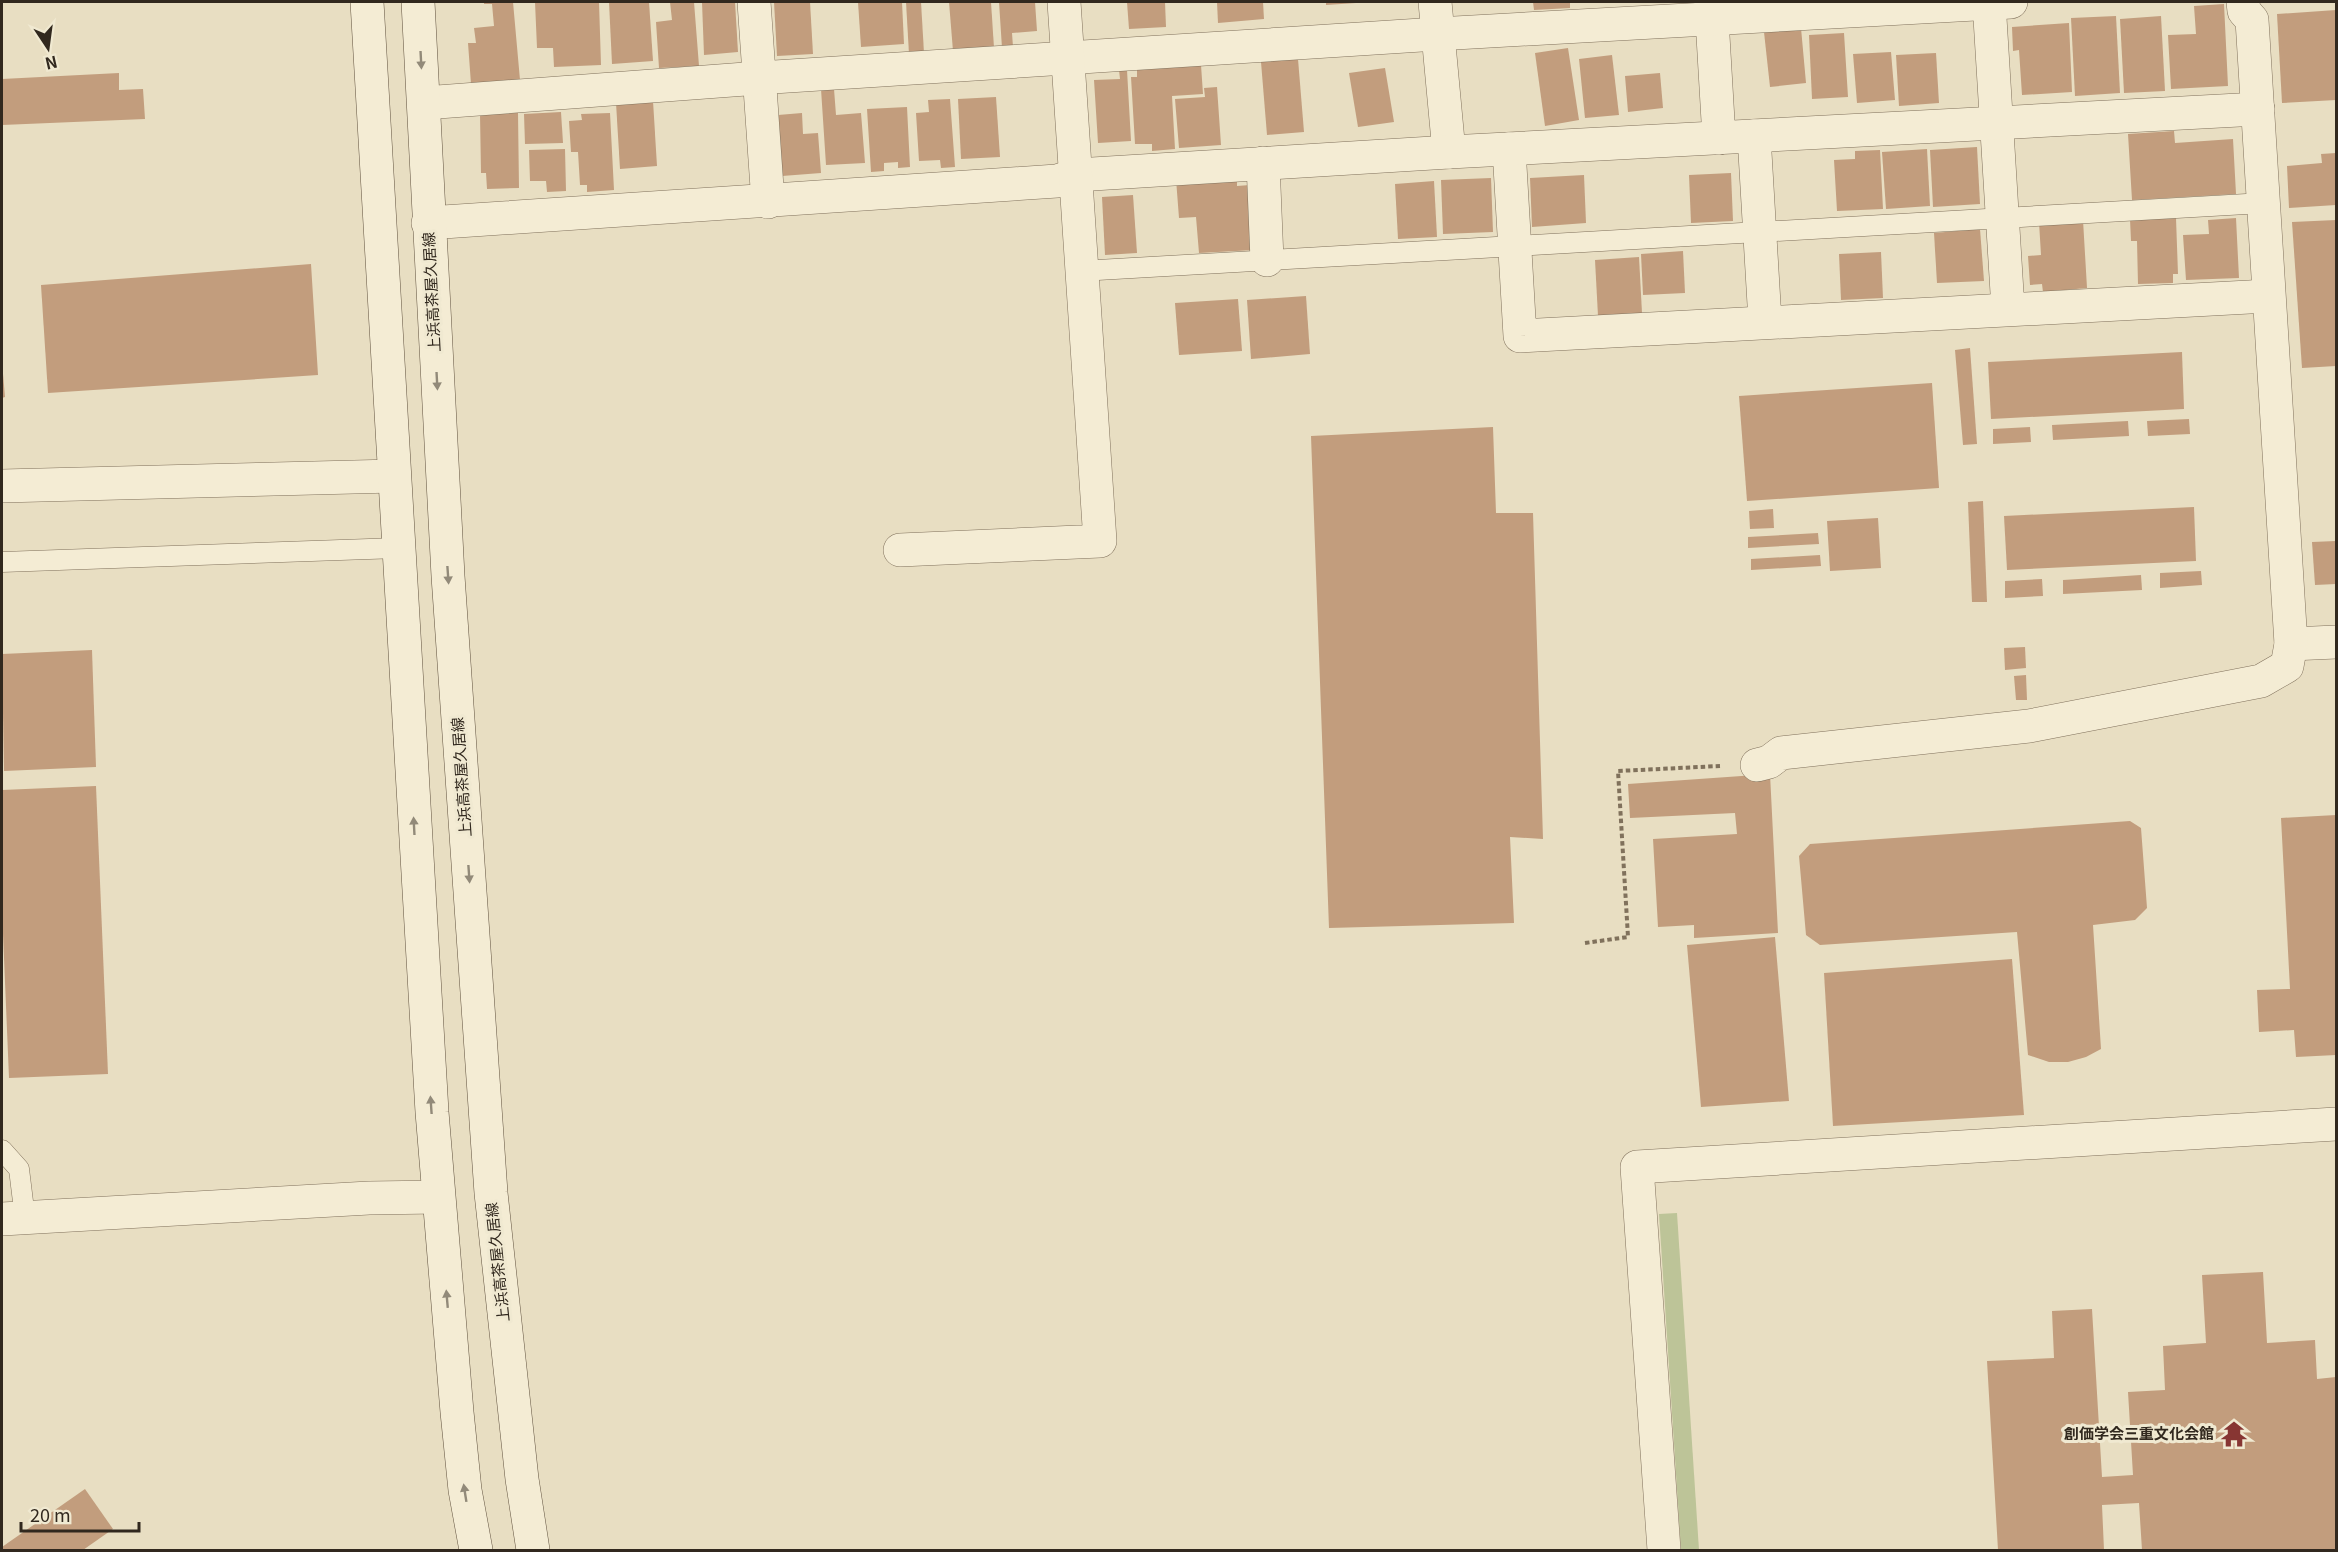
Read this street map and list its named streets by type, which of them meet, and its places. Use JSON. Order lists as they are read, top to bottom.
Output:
{
  "streets": {
    "street": ["上浜高茶屋久居線"]
  },
  "places": {
    "temple": ["創価学会三重文化会館"]
  },
  "scale_bar": "20 m",
  "north": "bottom"
}
